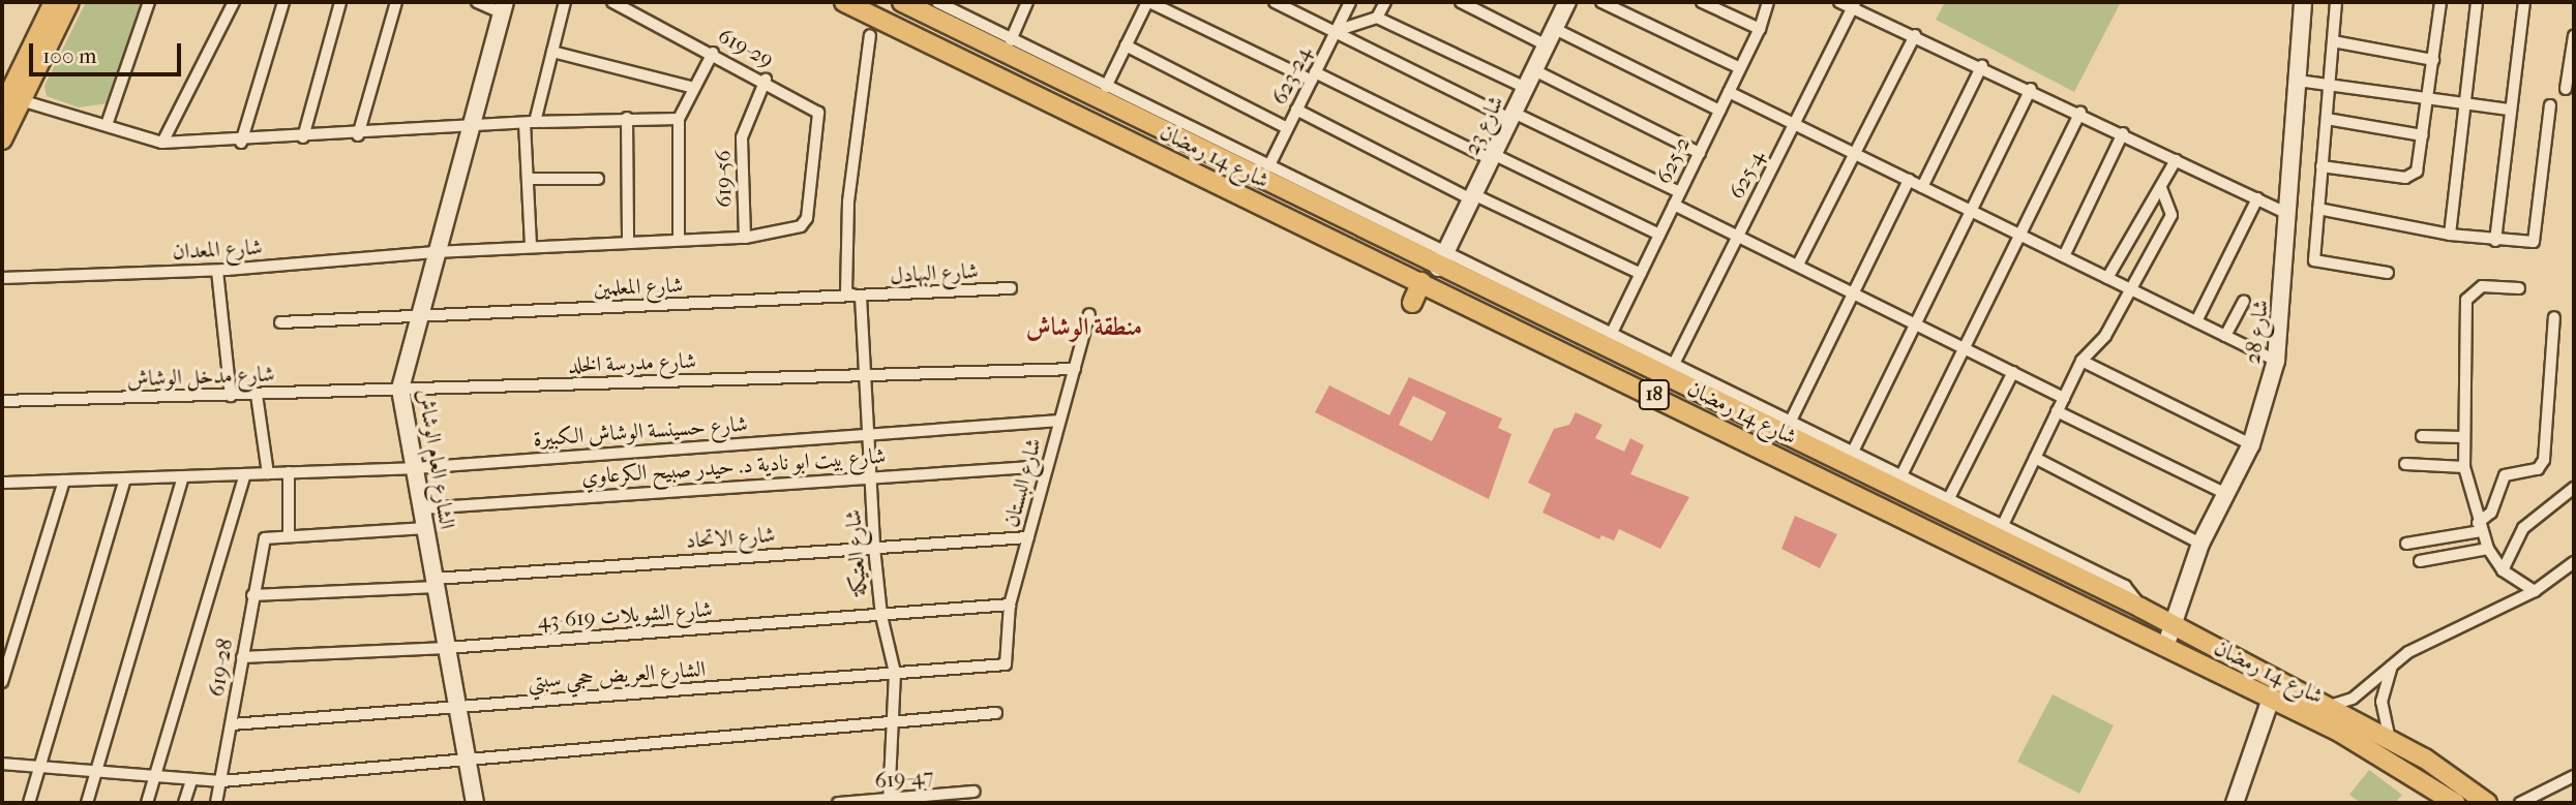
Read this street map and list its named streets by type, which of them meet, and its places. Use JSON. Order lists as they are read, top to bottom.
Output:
{
  "streets": {
    "main road": ["شارع 14 رمضان", "18"],
    "street": [
      "619-29",
      "623-24",
      "شارع 23",
      "625-2",
      "625-4",
      "619-56",
      "شارع المعدان",
      "شارع البهادل",
      "شارع المعلمين",
      "شارع 28",
      "شارع مدرسة الخلد",
      "شارع مدخل الوشاش",
      "شارع حسينسة الوشاش الكبيرة",
      "الشارع العام الوشاش",
      "شارع بيت ابو نادية د. حيدر صبيح الكرعاوي",
      "شارع البستان",
      "شارع الاتحاد",
      "شارع العتيکة",
      "شارع الشويلات 619-43",
      "619-28",
      "الشارع العريض حجي سبتي",
      "619-47"
    ]
  },
  "crossings": [
    ["619-29", "619-56"],
    ["619-29", "شارع المعدان"],
    ["شارع 23", "شارع 14 رمضان"],
    ["شارع 14 رمضان", "شارع 28"],
    ["619-56", "شارع المعدان"],
    ["شارع المعدان", "الشارع العام الوشاش"],
    ["شارع البهادل", "شارع المعلمين"],
    ["شارع البهادل", "شارع العتيکة"],
    ["شارع المعلمين", "الشارع العام الوشاش"],
    ["شارع المعلمين", "شارع العتيکة"],
    ["شارع مدرسة الخلد", "شارع مدخل الوشاش"],
    ["شارع مدرسة الخلد", "الشارع العام الوشاش"],
    ["شارع مدرسة الخلد", "شارع البستان"],
    ["شارع مدرسة الخلد", "شارع العتيکة"],
    ["شارع مدخل الوشاش", "الشارع العام الوشاش"],
    ["شارع حسينسة الوشاش الكبيرة", "الشارع العام الوشاش"],
    ["شارع حسينسة الوشاش الكبيرة", "شارع البستان"],
    ["شارع حسينسة الوشاش الكبيرة", "شارع العتيکة"],
    ["الشارع العام الوشاش", "شارع بيت ابو نادية د. حيدر صبيح الكرعاوي"],
    ["الشارع العام الوشاش", "شارع الاتحاد"],
    ["الشارع العام الوشاش", "شارع الشويلات 619-43"],
    ["الشارع العام الوشاش", "الشارع العريض حجي سبتي"],
    ["شارع بيت ابو نادية د. حيدر صبيح الكرعاوي", "شارع البستان"],
    ["شارع بيت ابو نادية د. حيدر صبيح الكرعاوي", "شارع العتيکة"],
    ["شارع البستان", "شارع الاتحاد"],
    ["شارع البستان", "شارع الشويلات 619-43"],
    ["شارع البستان", "الشارع العريض حجي سبتي"],
    ["شارع الاتحاد", "شارع العتيکة"],
    ["شارع الاتحاد", "619-28"],
    ["شارع العتيکة", "شارع الشويلات 619-43"],
    ["شارع العتيکة", "الشارع العريض حجي سبتي"],
    ["شارع العتيکة", "619-47"],
    ["شارع الشويلات 619-43", "619-28"],
    ["619-28", "الشارع العريض حجي سبتي"]
  ],
  "districts": ["منطقة الوشاش"],
  "scale_bar": "100 m"
}
